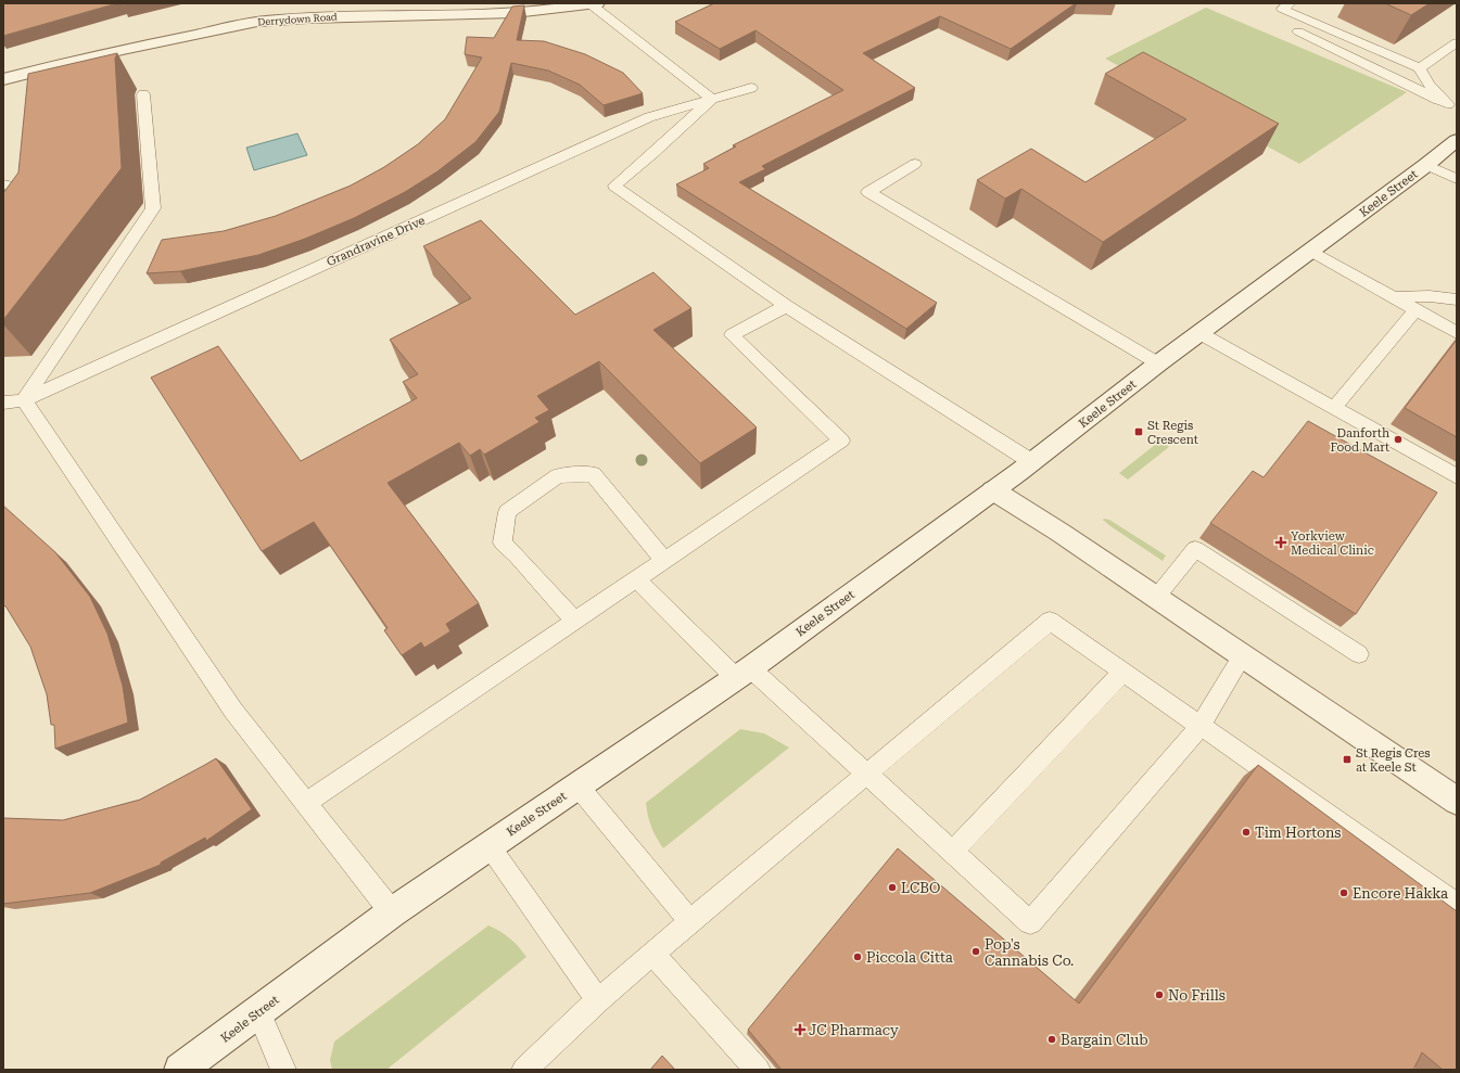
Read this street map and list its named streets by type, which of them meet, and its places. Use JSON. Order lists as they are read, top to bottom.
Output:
{
  "streets": {
    "main road": ["Derrydown Road", "Keele Street"],
    "lane": ["Grandravine Drive"]
  },
  "places": {
    "transit": ["St Regis Crescent", "St Regis Cres at Keele St"],
    "other": [
      "Danforth Food Mart",
      "Tim Hortons",
      "LCBO",
      "Encore Hakka",
      "Pop's Cannabis Co.",
      "Piccola Citta",
      "No Frills",
      "Bargain Club"
    ],
    "health": ["Yorkview Medical Clinic", "JC Pharmacy"]
  }
}
